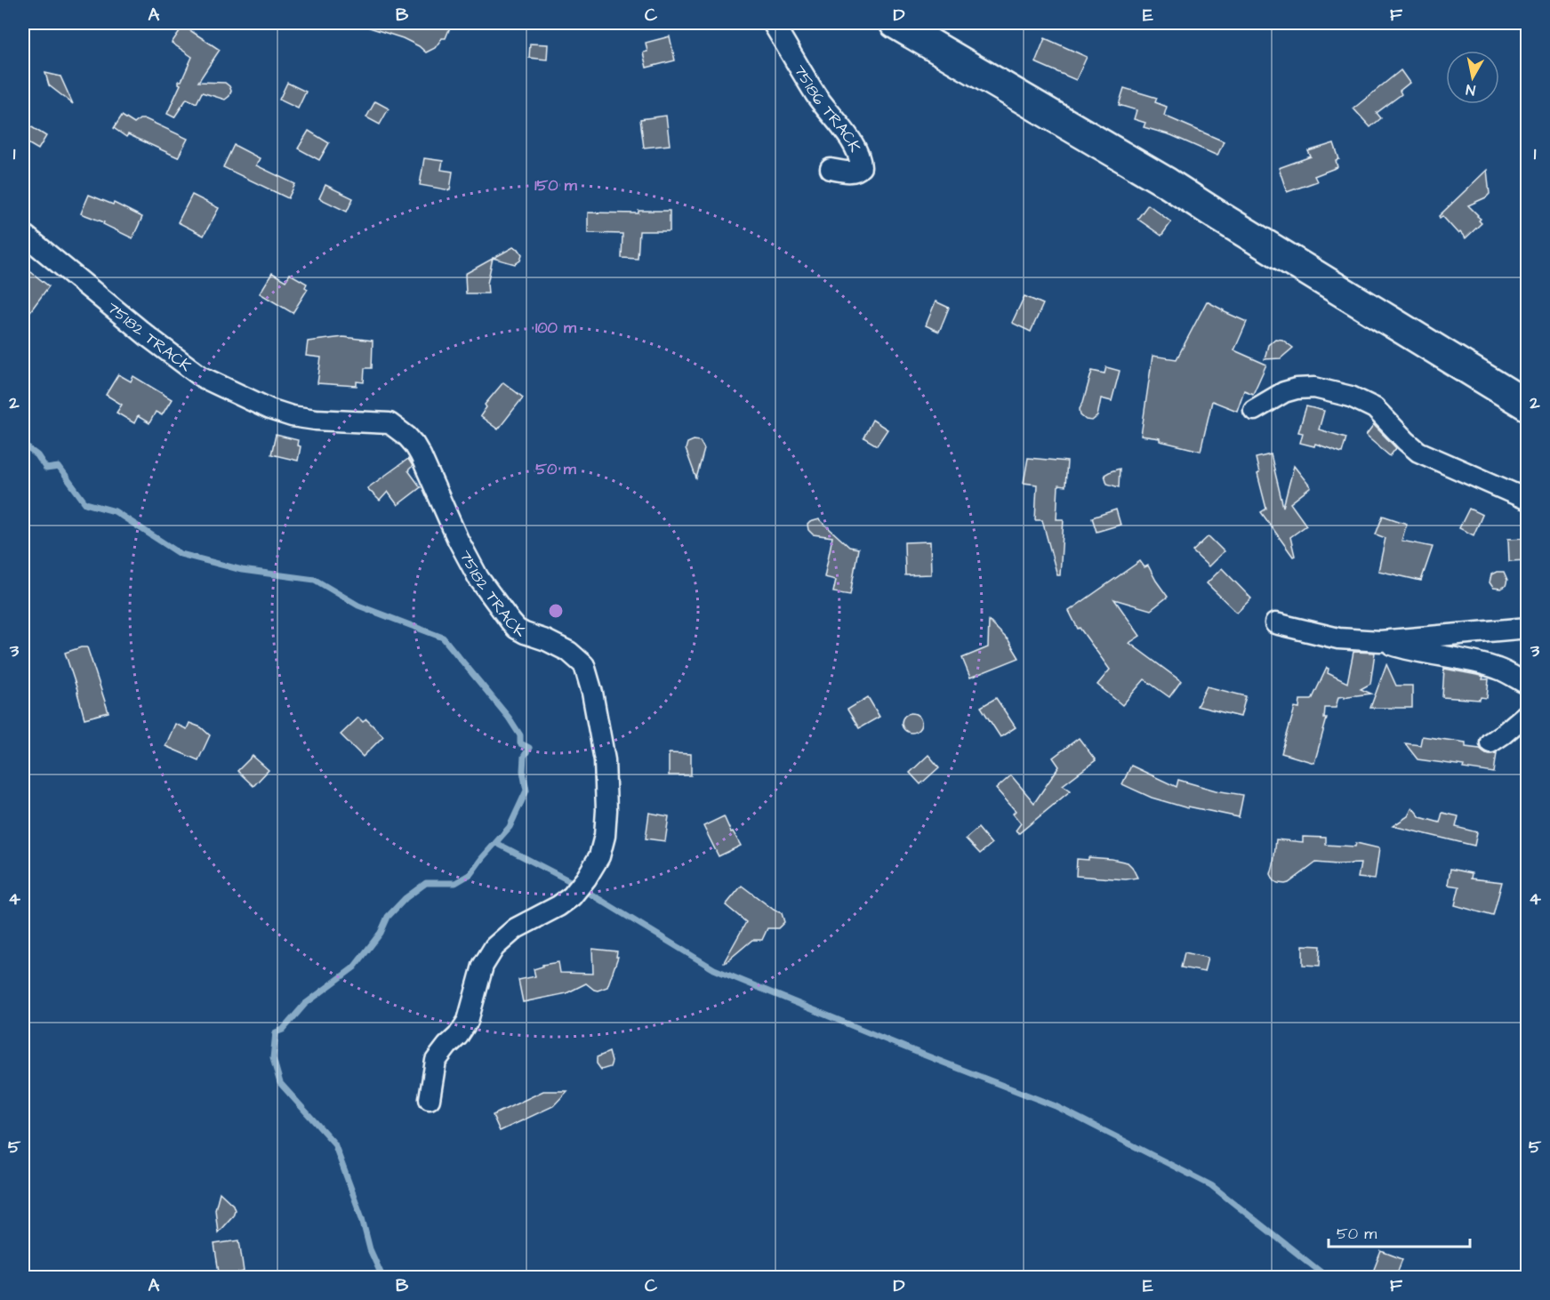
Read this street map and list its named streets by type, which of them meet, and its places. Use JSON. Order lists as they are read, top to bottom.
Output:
{
  "streets": {
    "street": ["75186 TRACK", "75182 TRACK"]
  },
  "scale_bar": "50 m",
  "north": "bottom",
  "grid": {
    "columns": [
      "A",
      "B",
      "C",
      "D",
      "E",
      "F"
    ],
    "rows": [
      "1",
      "2",
      "3",
      "4",
      "5"
    ]
  },
  "rings": ["150 m", "100 m", "50 m"]
}
